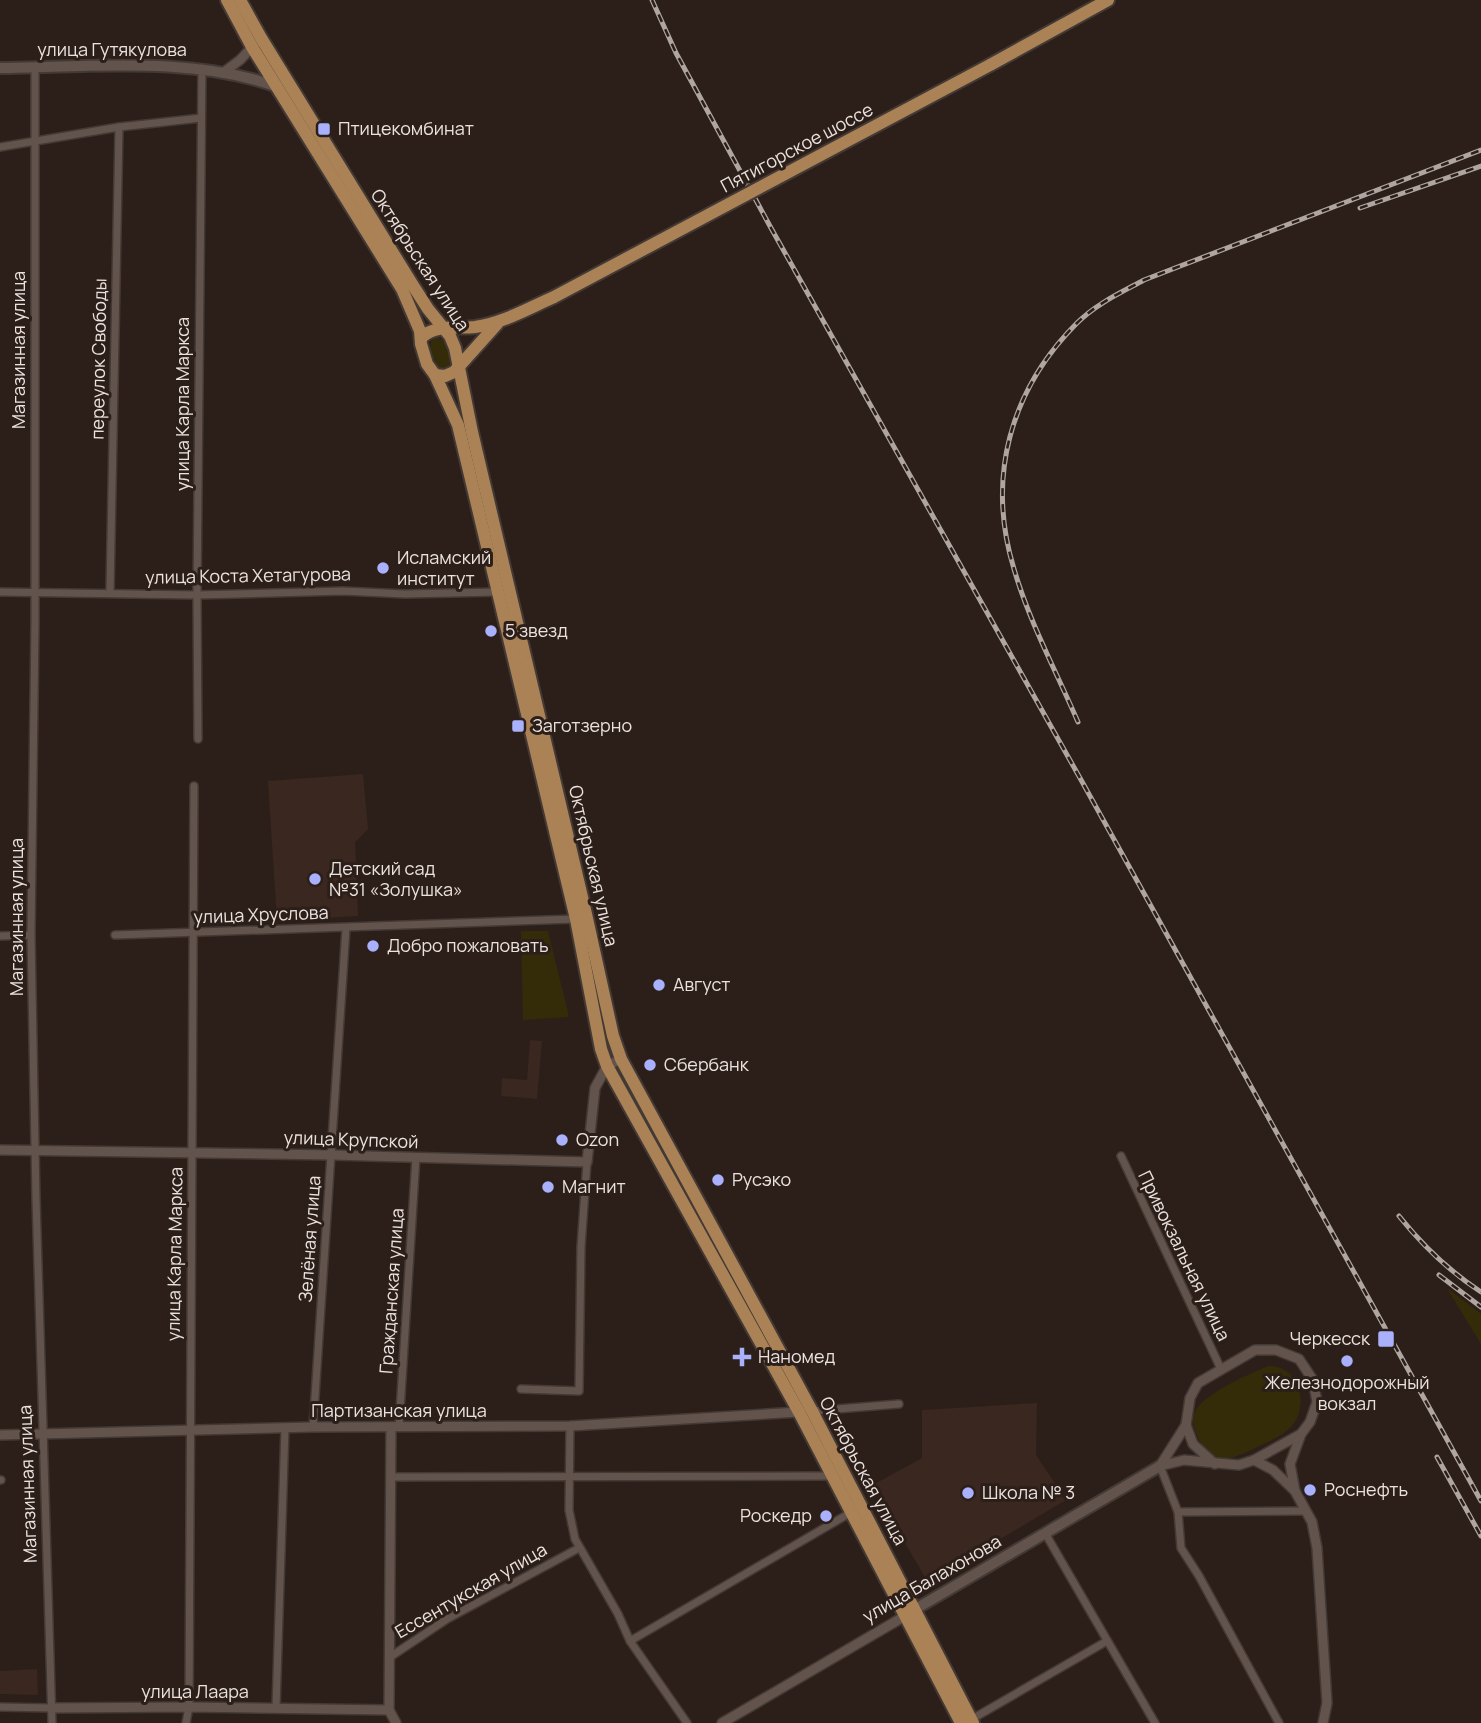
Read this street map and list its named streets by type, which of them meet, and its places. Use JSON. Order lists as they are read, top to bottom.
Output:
{
  "streets": {
    "main road": [
      "улица Гутякулова",
      "Пятигорское шоссе",
      "Октябрьская улица",
      "улица Балахонова"
    ],
    "street": [
      "Магазинная улица",
      "переулок Свободы",
      "улица Карла Маркса",
      "улица Коста Хетагурова",
      "улица Хруслова",
      "улица Крупской",
      "Зелёная улица",
      "Привокзальная улица",
      "Гражданская улица",
      "Партизанская улица",
      "Ессентукская улица",
      "улица Лаара"
    ]
  },
  "crossings": [
    ["улица Гутякулова", "Октябрьская улица"],
    ["улица Гутякулова", "Магазинная улица"],
    ["улица Гутякулова", "улица Карла Маркса"],
    ["Пятигорское шоссе", "Октябрьская улица"],
    ["Октябрьская улица", "улица Коста Хетагурова"],
    ["Октябрьская улица", "улица Хруслова"],
    ["Октябрьская улица", "Партизанская улица"],
    ["Октябрьская улица", "улица Балахонова"],
    ["Магазинная улица", "улица Коста Хетагурова"],
    ["Магазинная улица", "улица Крупской"],
    ["Магазинная улица", "Партизанская улица"],
    ["Магазинная улица", "улица Лаара"],
    ["переулок Свободы", "улица Коста Хетагурова"],
    ["улица Карла Маркса", "улица Коста Хетагурова"],
    ["улица Карла Маркса", "улица Хруслова"],
    ["улица Карла Маркса", "улица Крупской"],
    ["улица Карла Маркса", "Партизанская улица"],
    ["улица Карла Маркса", "улица Лаара"],
    ["улица Хруслова", "Зелёная улица"],
    ["улица Крупской", "Зелёная улица"],
    ["улица Крупской", "Гражданская улица"],
    ["Зелёная улица", "Партизанская улица"],
    ["Привокзальная улица", "улица Балахонова"],
    ["Гражданская улица", "Партизанская улица"],
    ["Гражданская улица", "Ессентукская улица"],
    ["Ессентукская улица", "улица Лаара"]
  ],
  "places": {
    "transit": ["Птицекомбинат", "Заготзерно", "Черкесск"],
    "other": [
      "Исламский институт",
      "5 звезд",
      "Детский сад №31 «Золушка»",
      "Добро пожаловать",
      "Август",
      "Сбербанк",
      "Ozon",
      "Русэко",
      "Магнит",
      "Железнодорожный вокзал",
      "Роснефть",
      "Школа № 3",
      "Роскедр"
    ],
    "health": ["Наномед"]
  }
}
